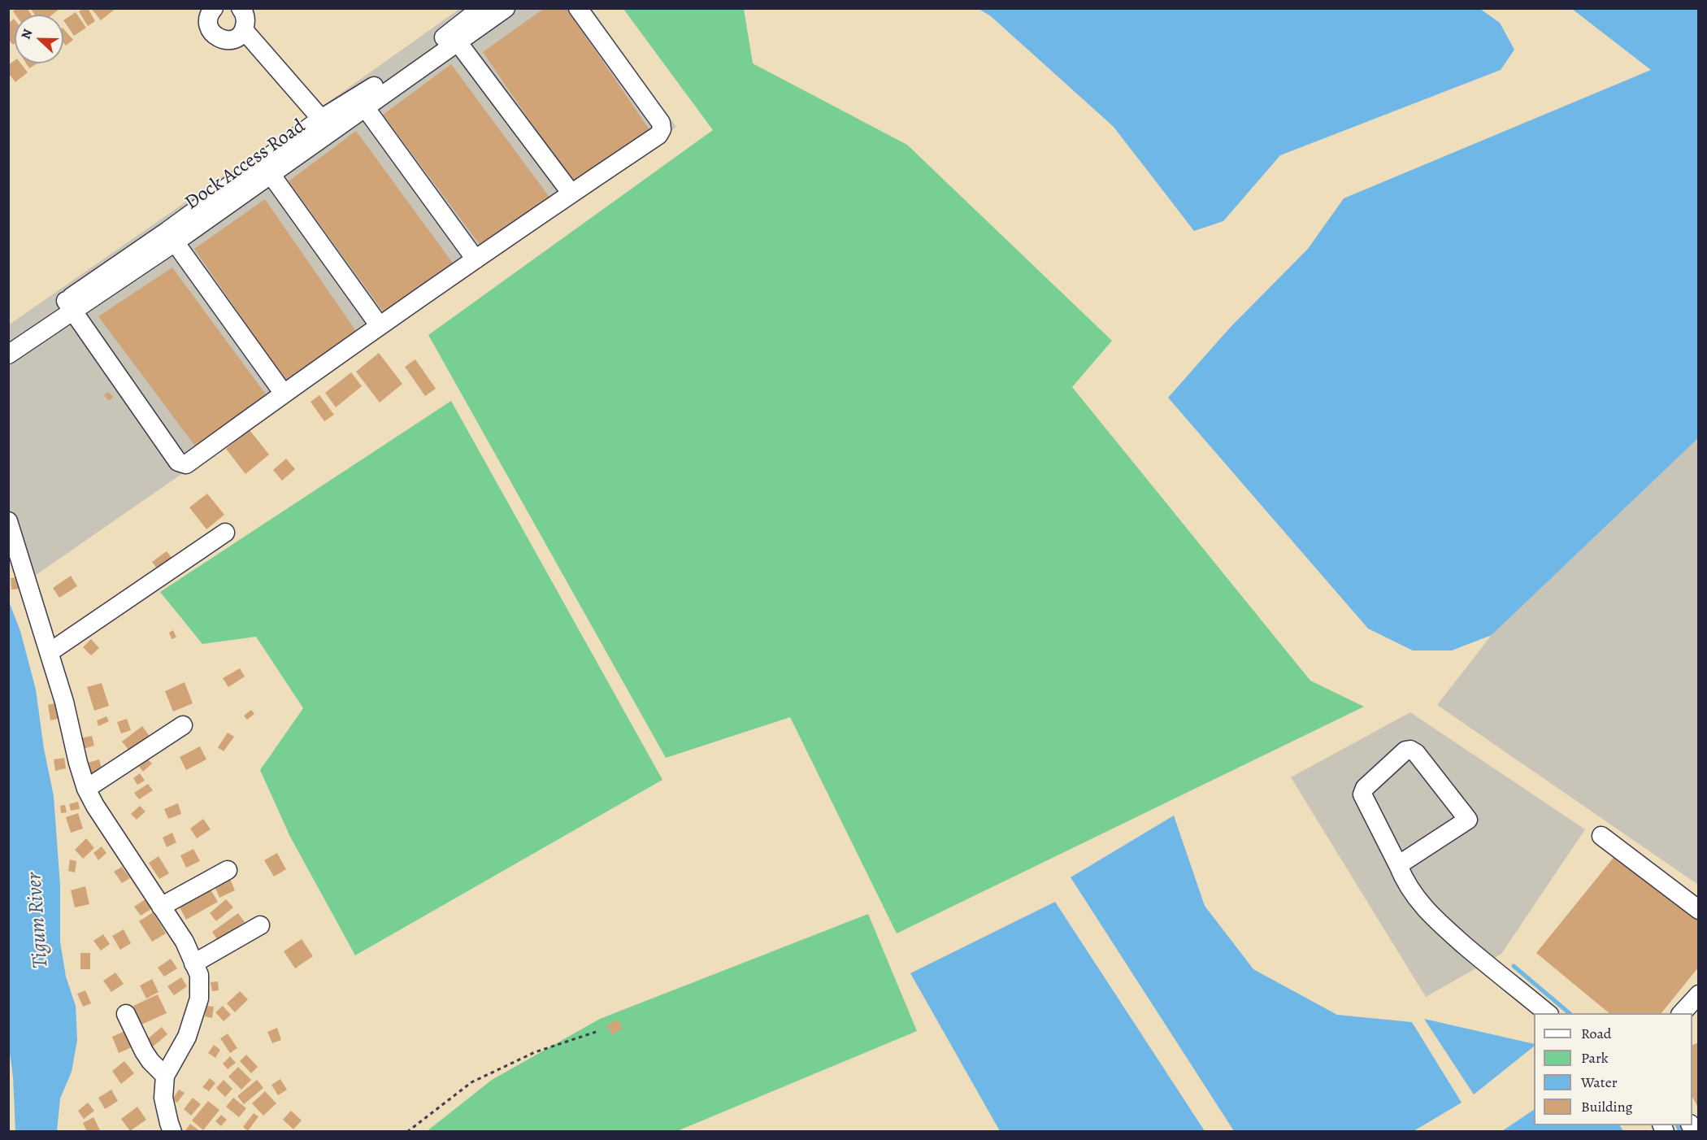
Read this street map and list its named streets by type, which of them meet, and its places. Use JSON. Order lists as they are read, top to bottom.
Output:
{
  "streets": {
    "street": ["Dock Access Road"]
  },
  "water": ["Tigum River"],
  "legend": [
    "Road",
    "Park",
    "Water",
    "Building"
  ],
  "north": "left"
}
